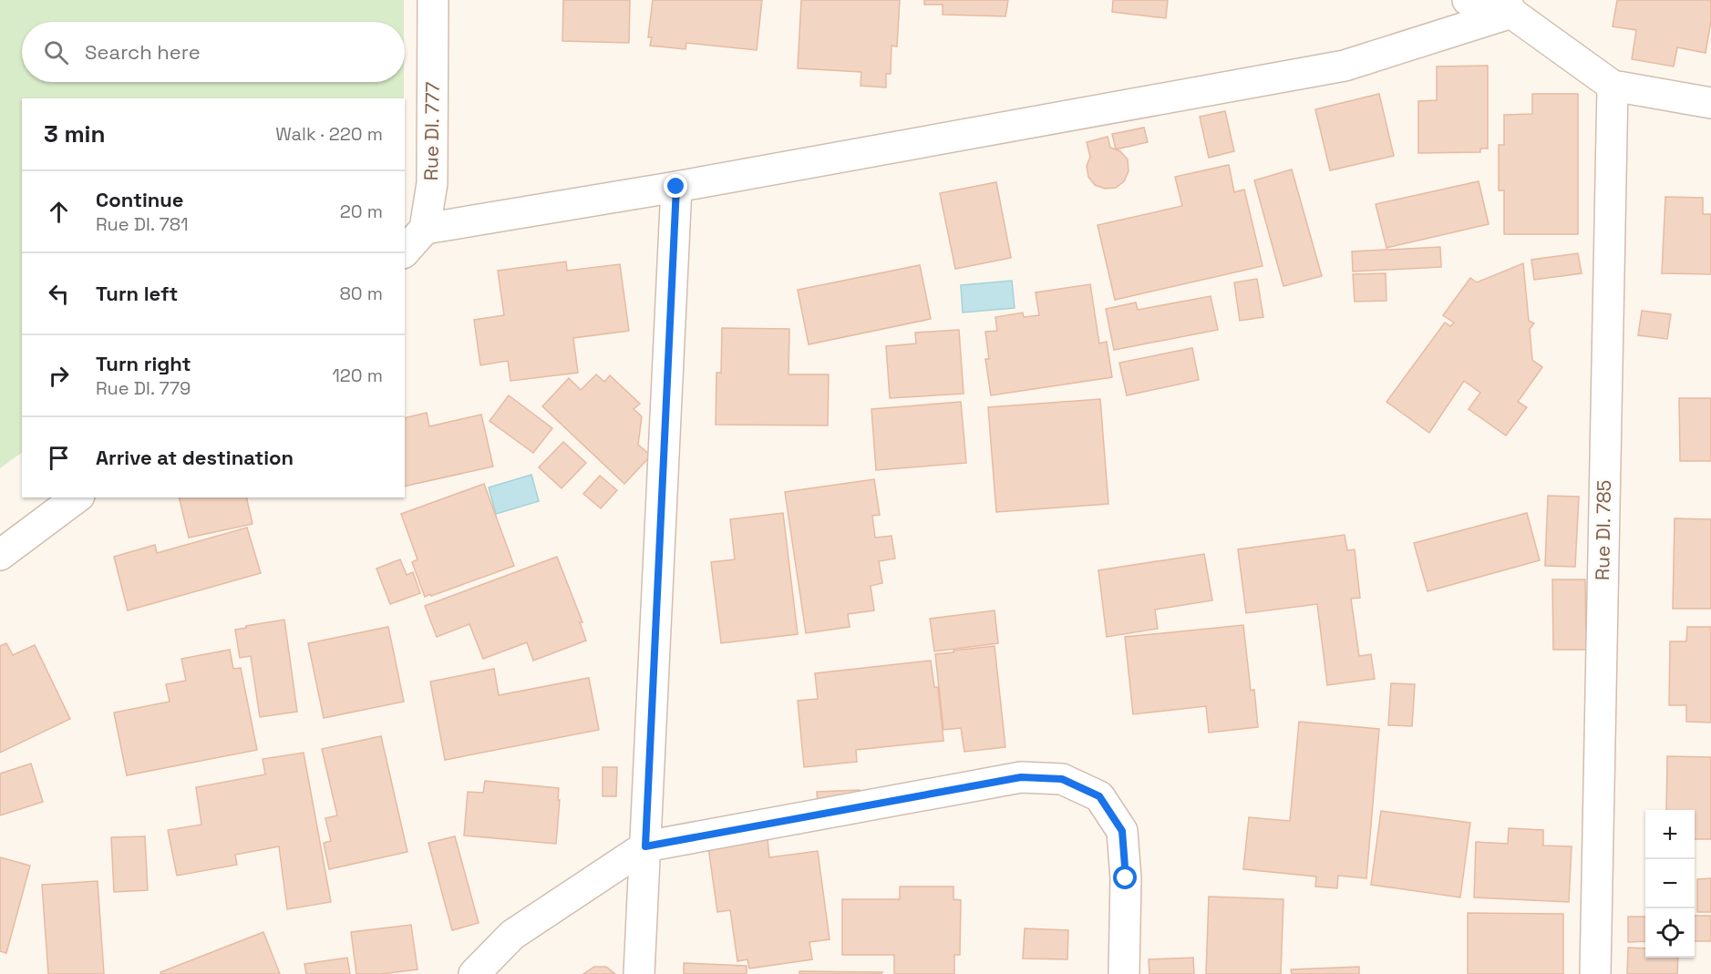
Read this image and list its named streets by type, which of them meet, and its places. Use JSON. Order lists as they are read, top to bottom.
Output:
{
  "streets": {
    "street": ["Rue DI. 777", "Rue DI. 785"]
  },
  "page": {
    "search": "Search here",
    "heading": ["3 min", "Walk · 220 m"],
    "list": [
      ["Continue", "Rue DI. 781", "20 m"],
      ["Turn left", "80 m"],
      ["Turn right", "Rue DI. 779", "120 m"],
      "Arrive at destination"
    ],
    "map_buttons": ["+", "−"]
  }
}
